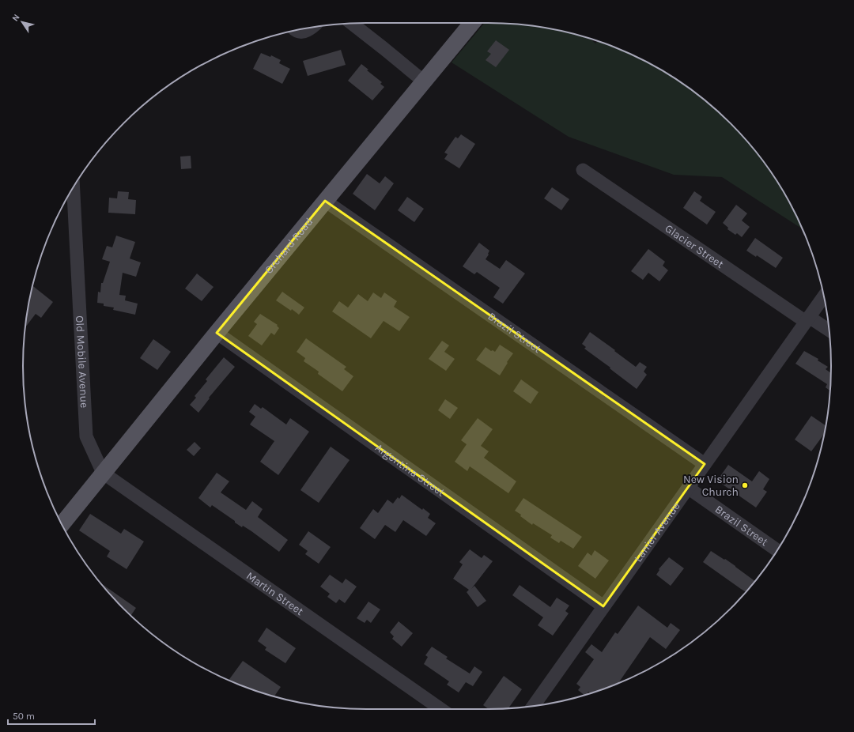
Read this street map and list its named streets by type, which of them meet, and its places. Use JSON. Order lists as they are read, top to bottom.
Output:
{
  "streets": {
    "main road": ["Orchard Road"],
    "street": [
      "Glacier Street",
      "Brazil Street",
      "Old Mobile Avenue",
      "Argentina Street",
      "Lanier Avenue",
      "Martin Street"
    ]
  },
  "crossings": [
    ["Orchard Road", "Brazil Street"],
    ["Orchard Road", "Old Mobile Avenue"],
    ["Orchard Road", "Argentina Street"],
    ["Orchard Road", "Martin Street"],
    ["Glacier Street", "Lanier Avenue"],
    ["Brazil Street", "Lanier Avenue"],
    ["Old Mobile Avenue", "Martin Street"],
    ["Argentina Street", "Lanier Avenue"]
  ],
  "places": ["New Vision Church"],
  "scale_bar": "50 m",
  "north": "top left"
}
